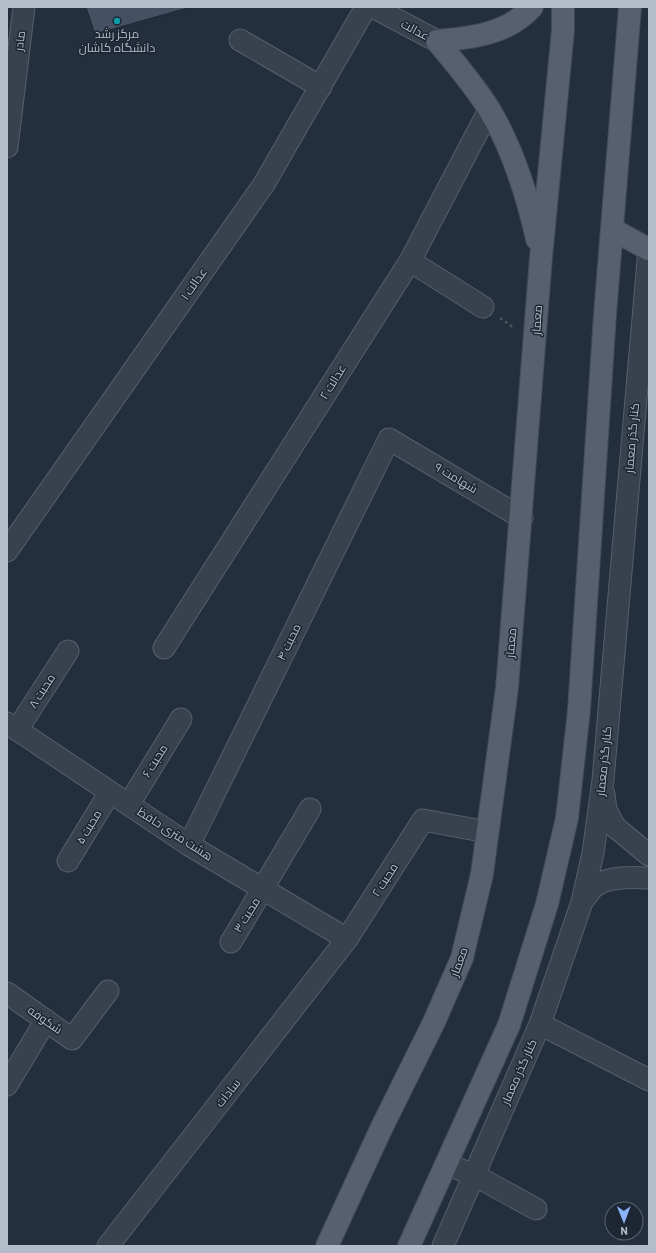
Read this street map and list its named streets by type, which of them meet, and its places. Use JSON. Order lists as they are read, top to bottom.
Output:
{
  "streets": {
    "main road": ["معمار"],
    "street": [
      "عدالت",
      "مادر",
      "عدالت ۱",
      "عدالت ۲",
      "کنار گذر معمار",
      "شهامت ۹",
      "محبت ۴",
      "محبت ۸",
      "محبت ۶",
      "محبت ۵",
      "هشت متری حافظ",
      "محبت ۲",
      "محبت ۳",
      "شکوفه",
      "سادات"
    ]
  },
  "crossings": [
    ["معمار", "شهامت ۹"],
    ["معمار", "محبت ۲"],
    ["شهامت ۹", "محبت ۴"],
    ["محبت ۴", "هشت متری حافظ"],
    ["محبت ۸", "هشت متری حافظ"],
    ["محبت ۶", "هشت متری حافظ"],
    ["محبت ۵", "هشت متری حافظ"],
    ["هشت متری حافظ", "محبت ۲"],
    ["هشت متری حافظ", "محبت ۳"],
    ["هشت متری حافظ", "سادات"],
    ["محبت ۲", "سادات"]
  ],
  "places": ["مرکز رشد دانشگاه کاشان"],
  "north": "bottom"
}
